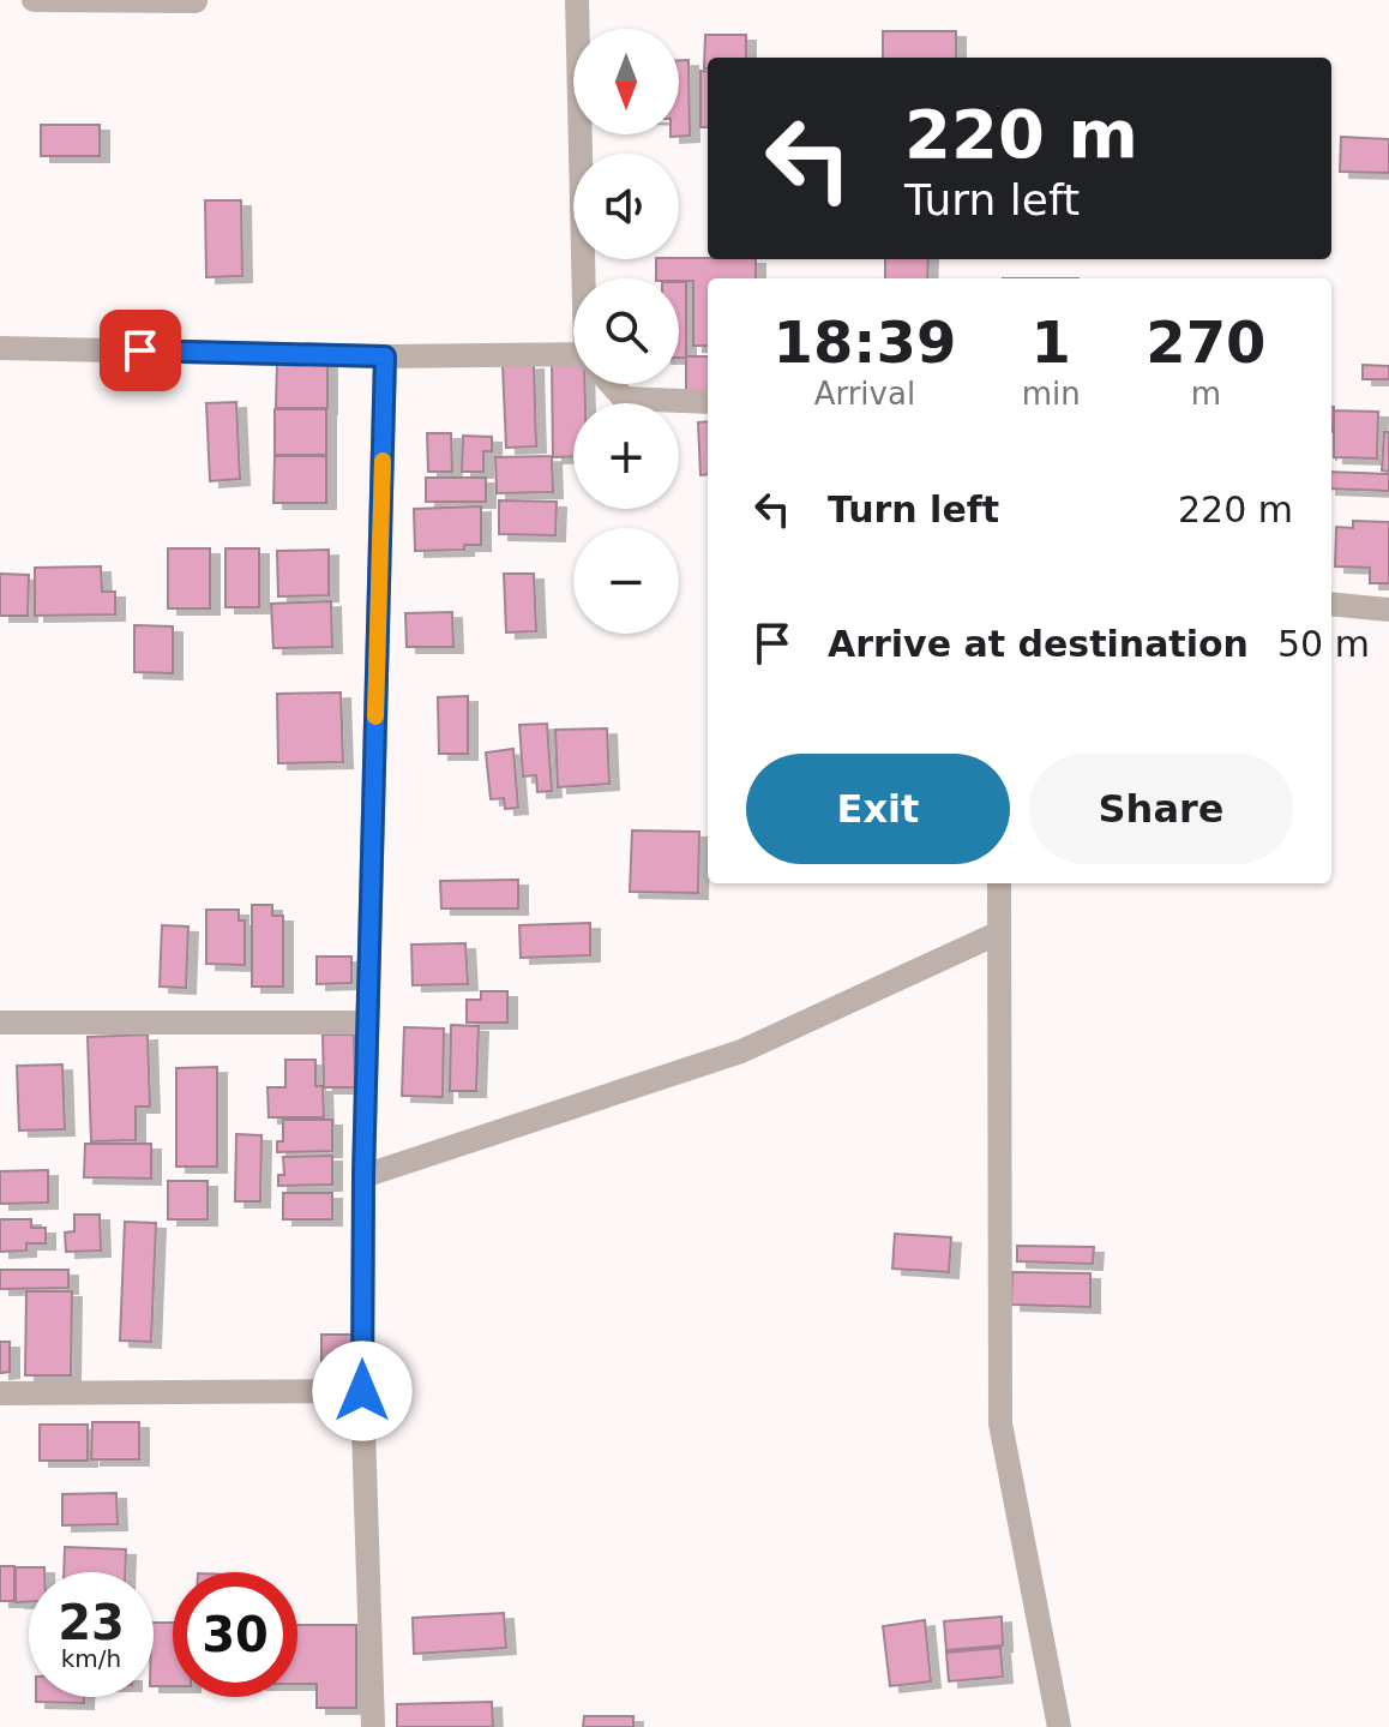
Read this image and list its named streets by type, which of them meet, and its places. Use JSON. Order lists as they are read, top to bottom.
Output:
{
  "north": "bottom",
  "page": {
    "map_buttons": ["+", "−"],
    "turn": ["220 m", "Turn left"],
    "eta": [
      "18:39",
      "Arrival",
      "1",
      "min",
      "270",
      "m"
    ],
    "list": [
      {
        "name": "Turn left",
        "value": "220 m"
      },
      {
        "name": "Arrive at destination",
        "value": "50 m"
      }
    ],
    "buttons": ["Exit", "Share"],
    "speed": "23 km/h",
    "limit": "30"
  }
}
